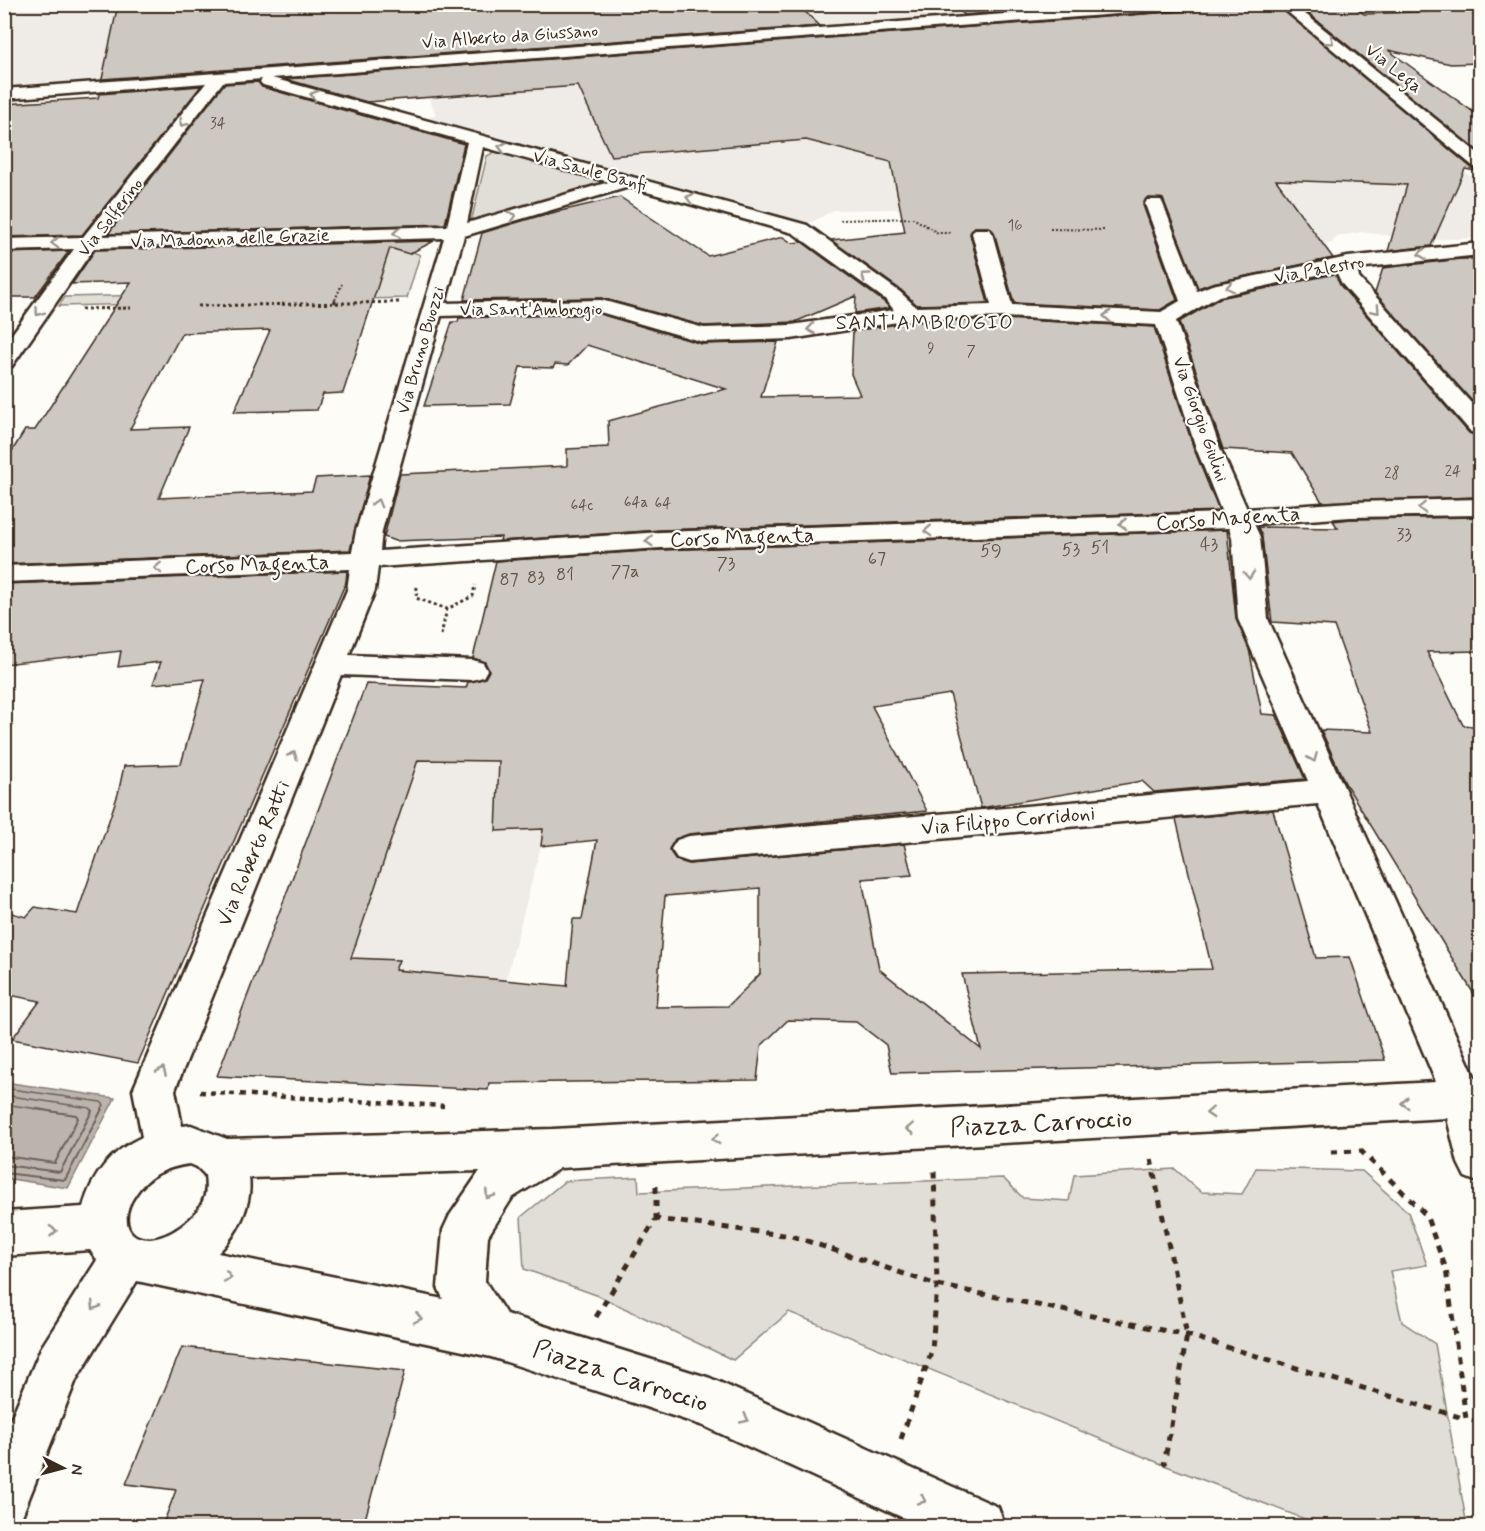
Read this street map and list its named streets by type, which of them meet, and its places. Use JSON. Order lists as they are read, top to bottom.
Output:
{
  "streets": {
    "street": [
      "Via Alberto da Giussano",
      "Via Lega",
      "Via Saule Banfi",
      "Via Solferino",
      "Via Madonna delle Grazie",
      "Via Palestro",
      "Via Sant'Ambrogio",
      "Via Bruno Buozzi",
      "Via Giorgio Giulini",
      "Corso Magenta",
      "Via Filippo Corridoni",
      "Via Roberto Ratti",
      "Piazza Carroccio"
    ]
  },
  "crossings": [
    ["Via Alberto da Giussano", "Via Saule Banfi"],
    ["Via Alberto da Giussano", "Via Solferino"],
    ["Via Saule Banfi", "Via Madonna delle Grazie"],
    ["Via Saule Banfi", "Via Sant'Ambrogio"],
    ["Via Saule Banfi", "Via Bruno Buozzi"],
    ["Via Solferino", "Via Madonna delle Grazie"],
    ["Via Madonna delle Grazie", "Via Bruno Buozzi"],
    ["Via Palestro", "Via Sant'Ambrogio"],
    ["Via Palestro", "Via Giorgio Giulini"],
    ["Via Sant'Ambrogio", "Via Bruno Buozzi"],
    ["Via Sant'Ambrogio", "Via Giorgio Giulini"],
    ["Via Bruno Buozzi", "Corso Magenta"],
    ["Via Bruno Buozzi", "Via Roberto Ratti"],
    ["Via Giorgio Giulini", "Corso Magenta"],
    ["Corso Magenta", "Via Roberto Ratti"],
    ["Via Roberto Ratti", "Piazza Carroccio"]
  ],
  "one_way": [
    "Via Lega",
    "Via Saule Banfi",
    "Via Solferino",
    "Via Palestro",
    "Via Sant'Ambrogio",
    "Via Bruno Buozzi",
    "Corso Magenta",
    "Via Roberto Ratti"
  ],
  "districts": ["SANT'AMBROGIO"],
  "house_numbers": [
    "34",
    "16",
    "9",
    "7",
    "24",
    "28",
    "64a",
    "64",
    "64c",
    "33",
    "43",
    "51",
    "53",
    "59",
    "67",
    "73",
    "77a",
    "81",
    "83",
    "87"
  ],
  "north": "right"
}
